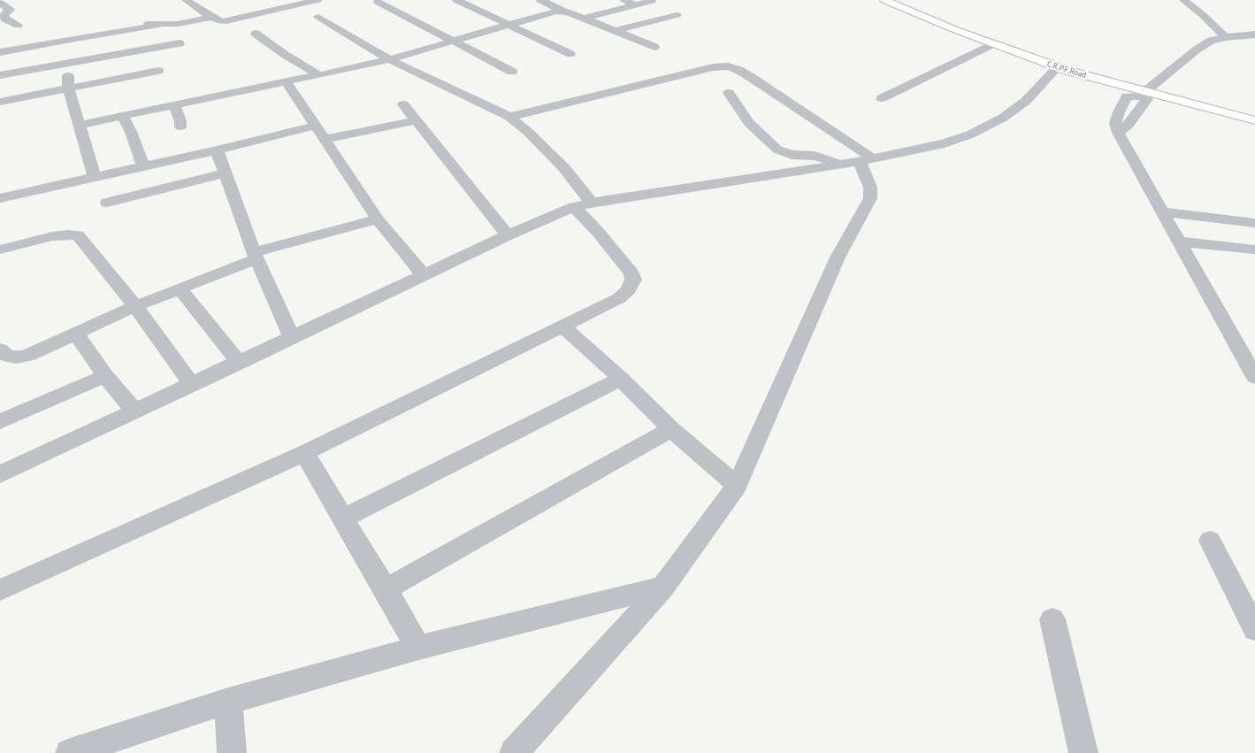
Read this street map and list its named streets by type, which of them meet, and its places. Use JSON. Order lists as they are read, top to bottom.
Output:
{
  "streets": {
    "main road": ["C.R.P.F.Road"]
  }
}
